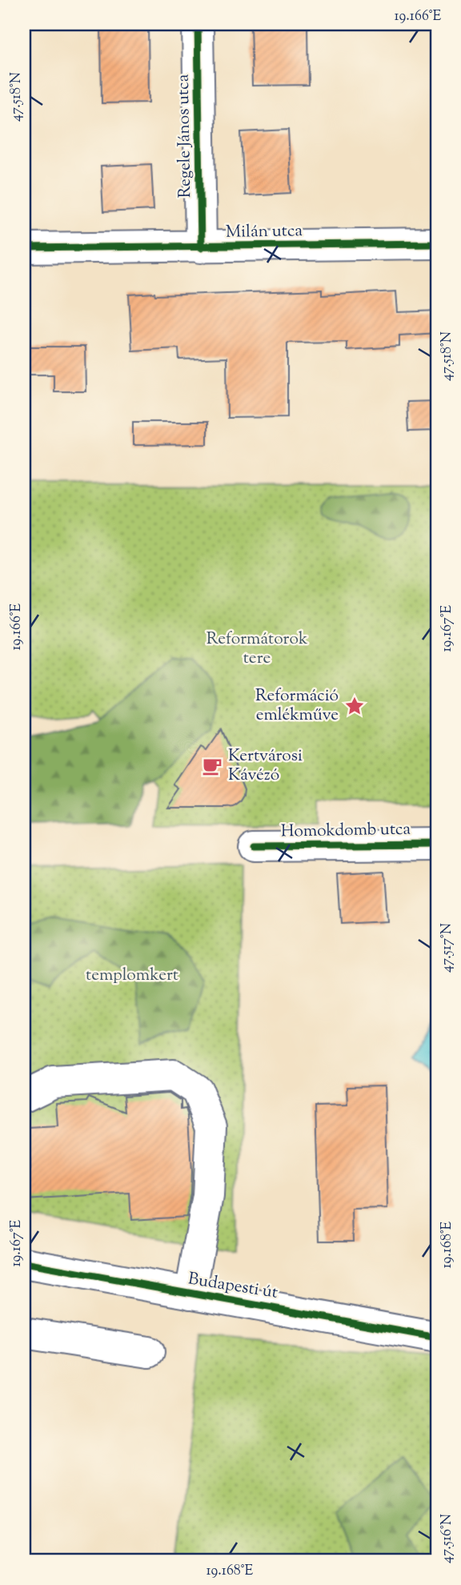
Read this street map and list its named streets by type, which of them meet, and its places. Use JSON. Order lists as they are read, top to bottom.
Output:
{
  "streets": {
    "street": [
      "Regele János utca",
      "Milán utca",
      "Homokdomb utca",
      "Budapesti út"
    ]
  },
  "crossings": [
    ["Regele János utca", "Milán utca"]
  ],
  "parks": ["Reformátorok tere", "templomkert"],
  "places": {
    "place": ["Reformáció emlékműve"],
    "cafe": ["Kertvárosi Kávézó"]
  },
  "coordinates": [
    "19.166°E",
    "47.518°N",
    "19.167°E",
    "47.517°N",
    "19.168°E",
    "47.516°N"
  ]
}
